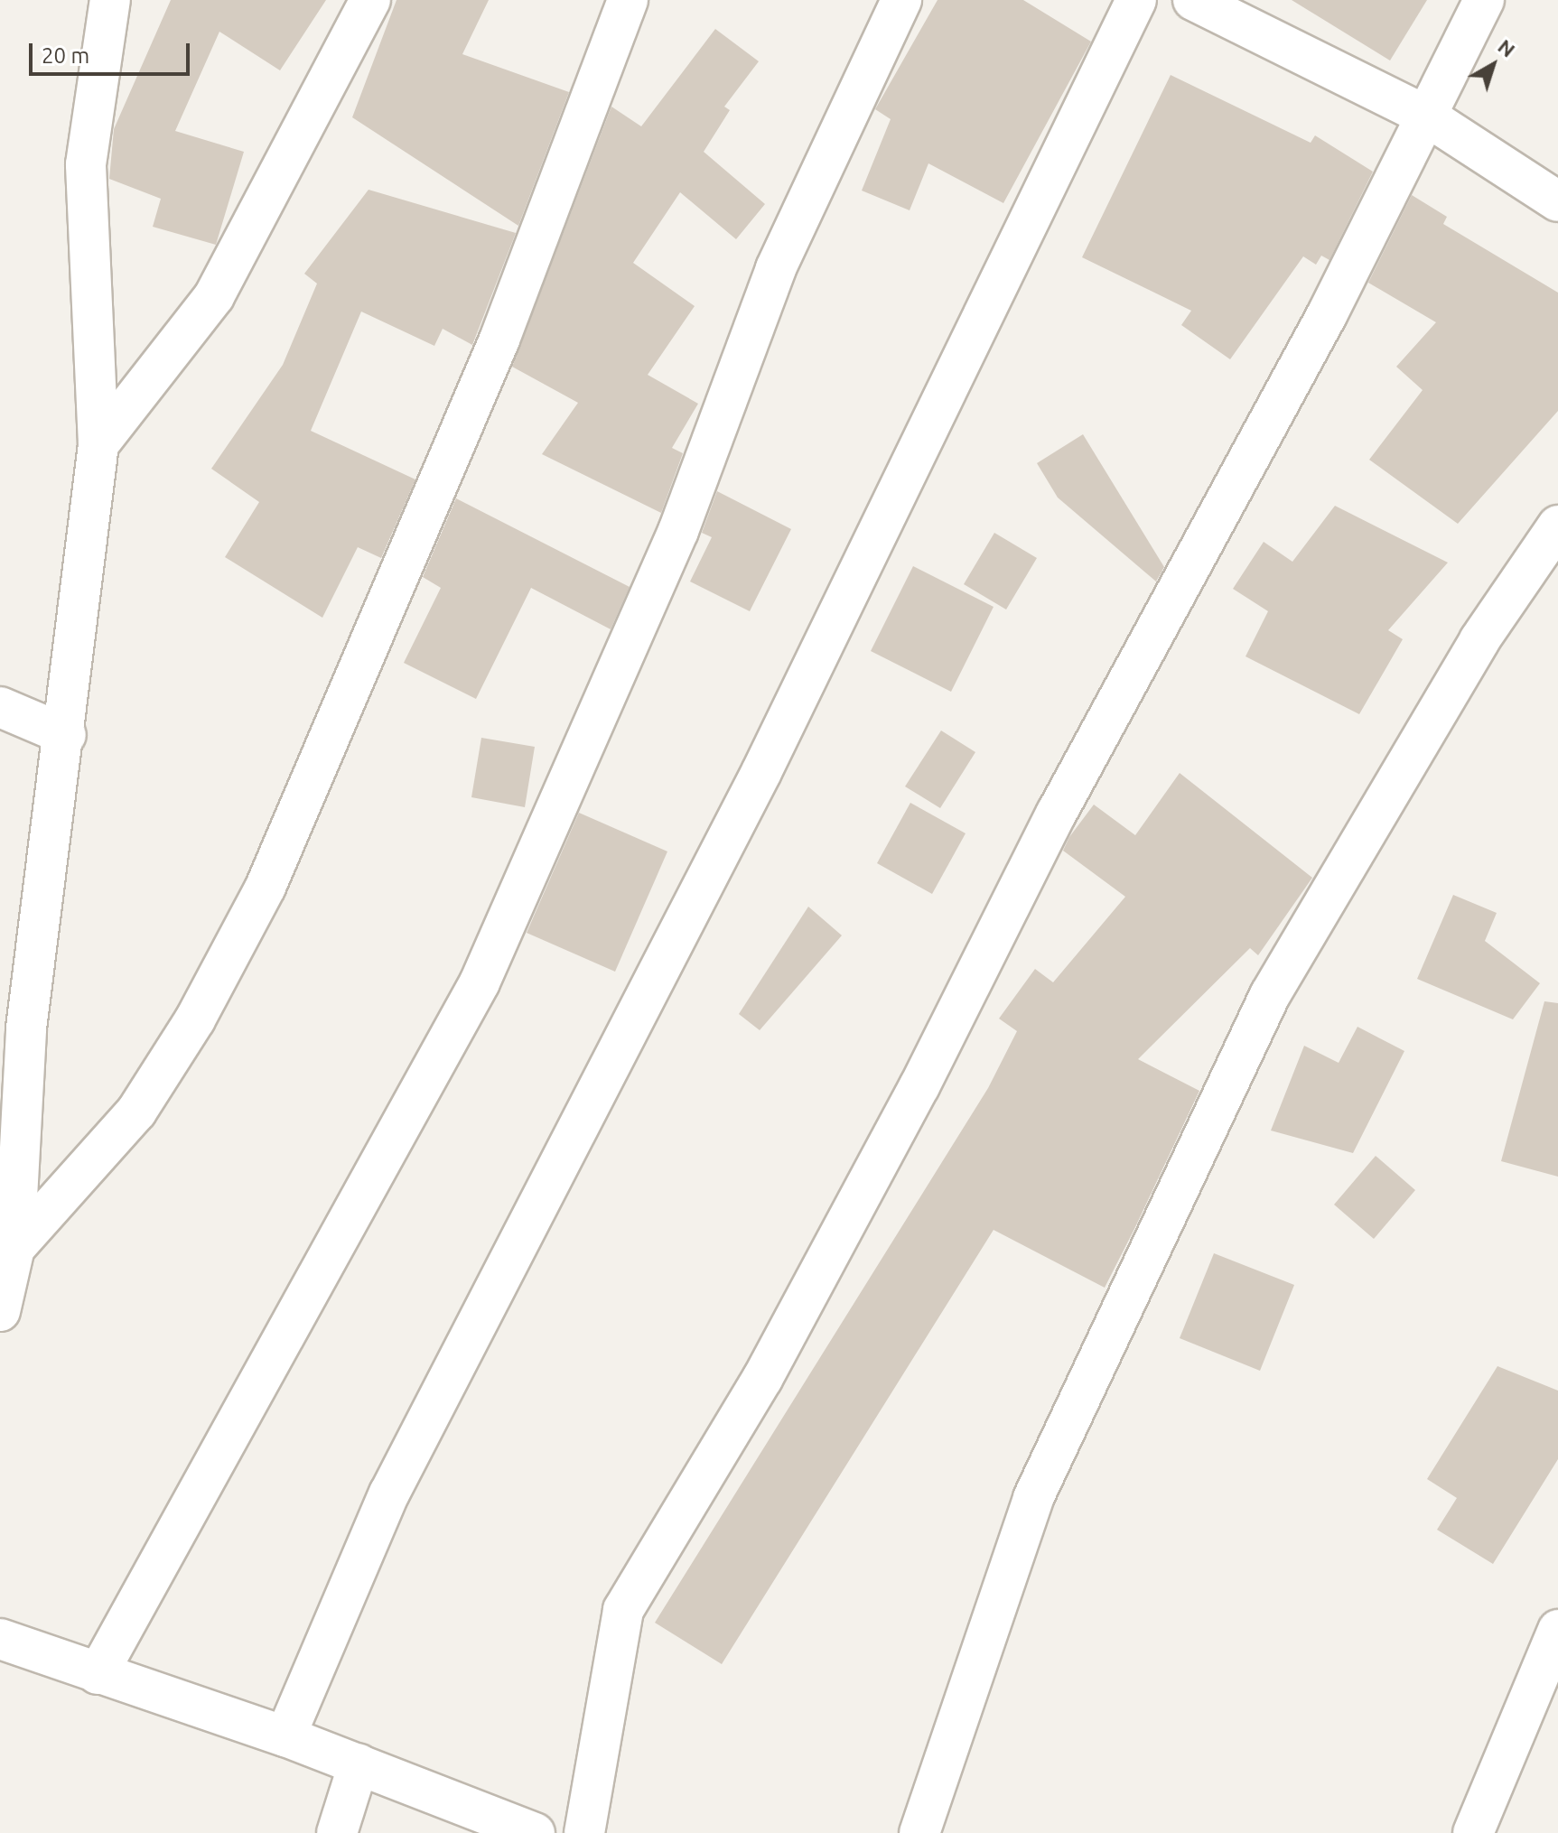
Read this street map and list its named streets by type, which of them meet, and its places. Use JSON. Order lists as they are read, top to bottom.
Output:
{
  "scale_bar": "20 m",
  "north": "top right"
}
